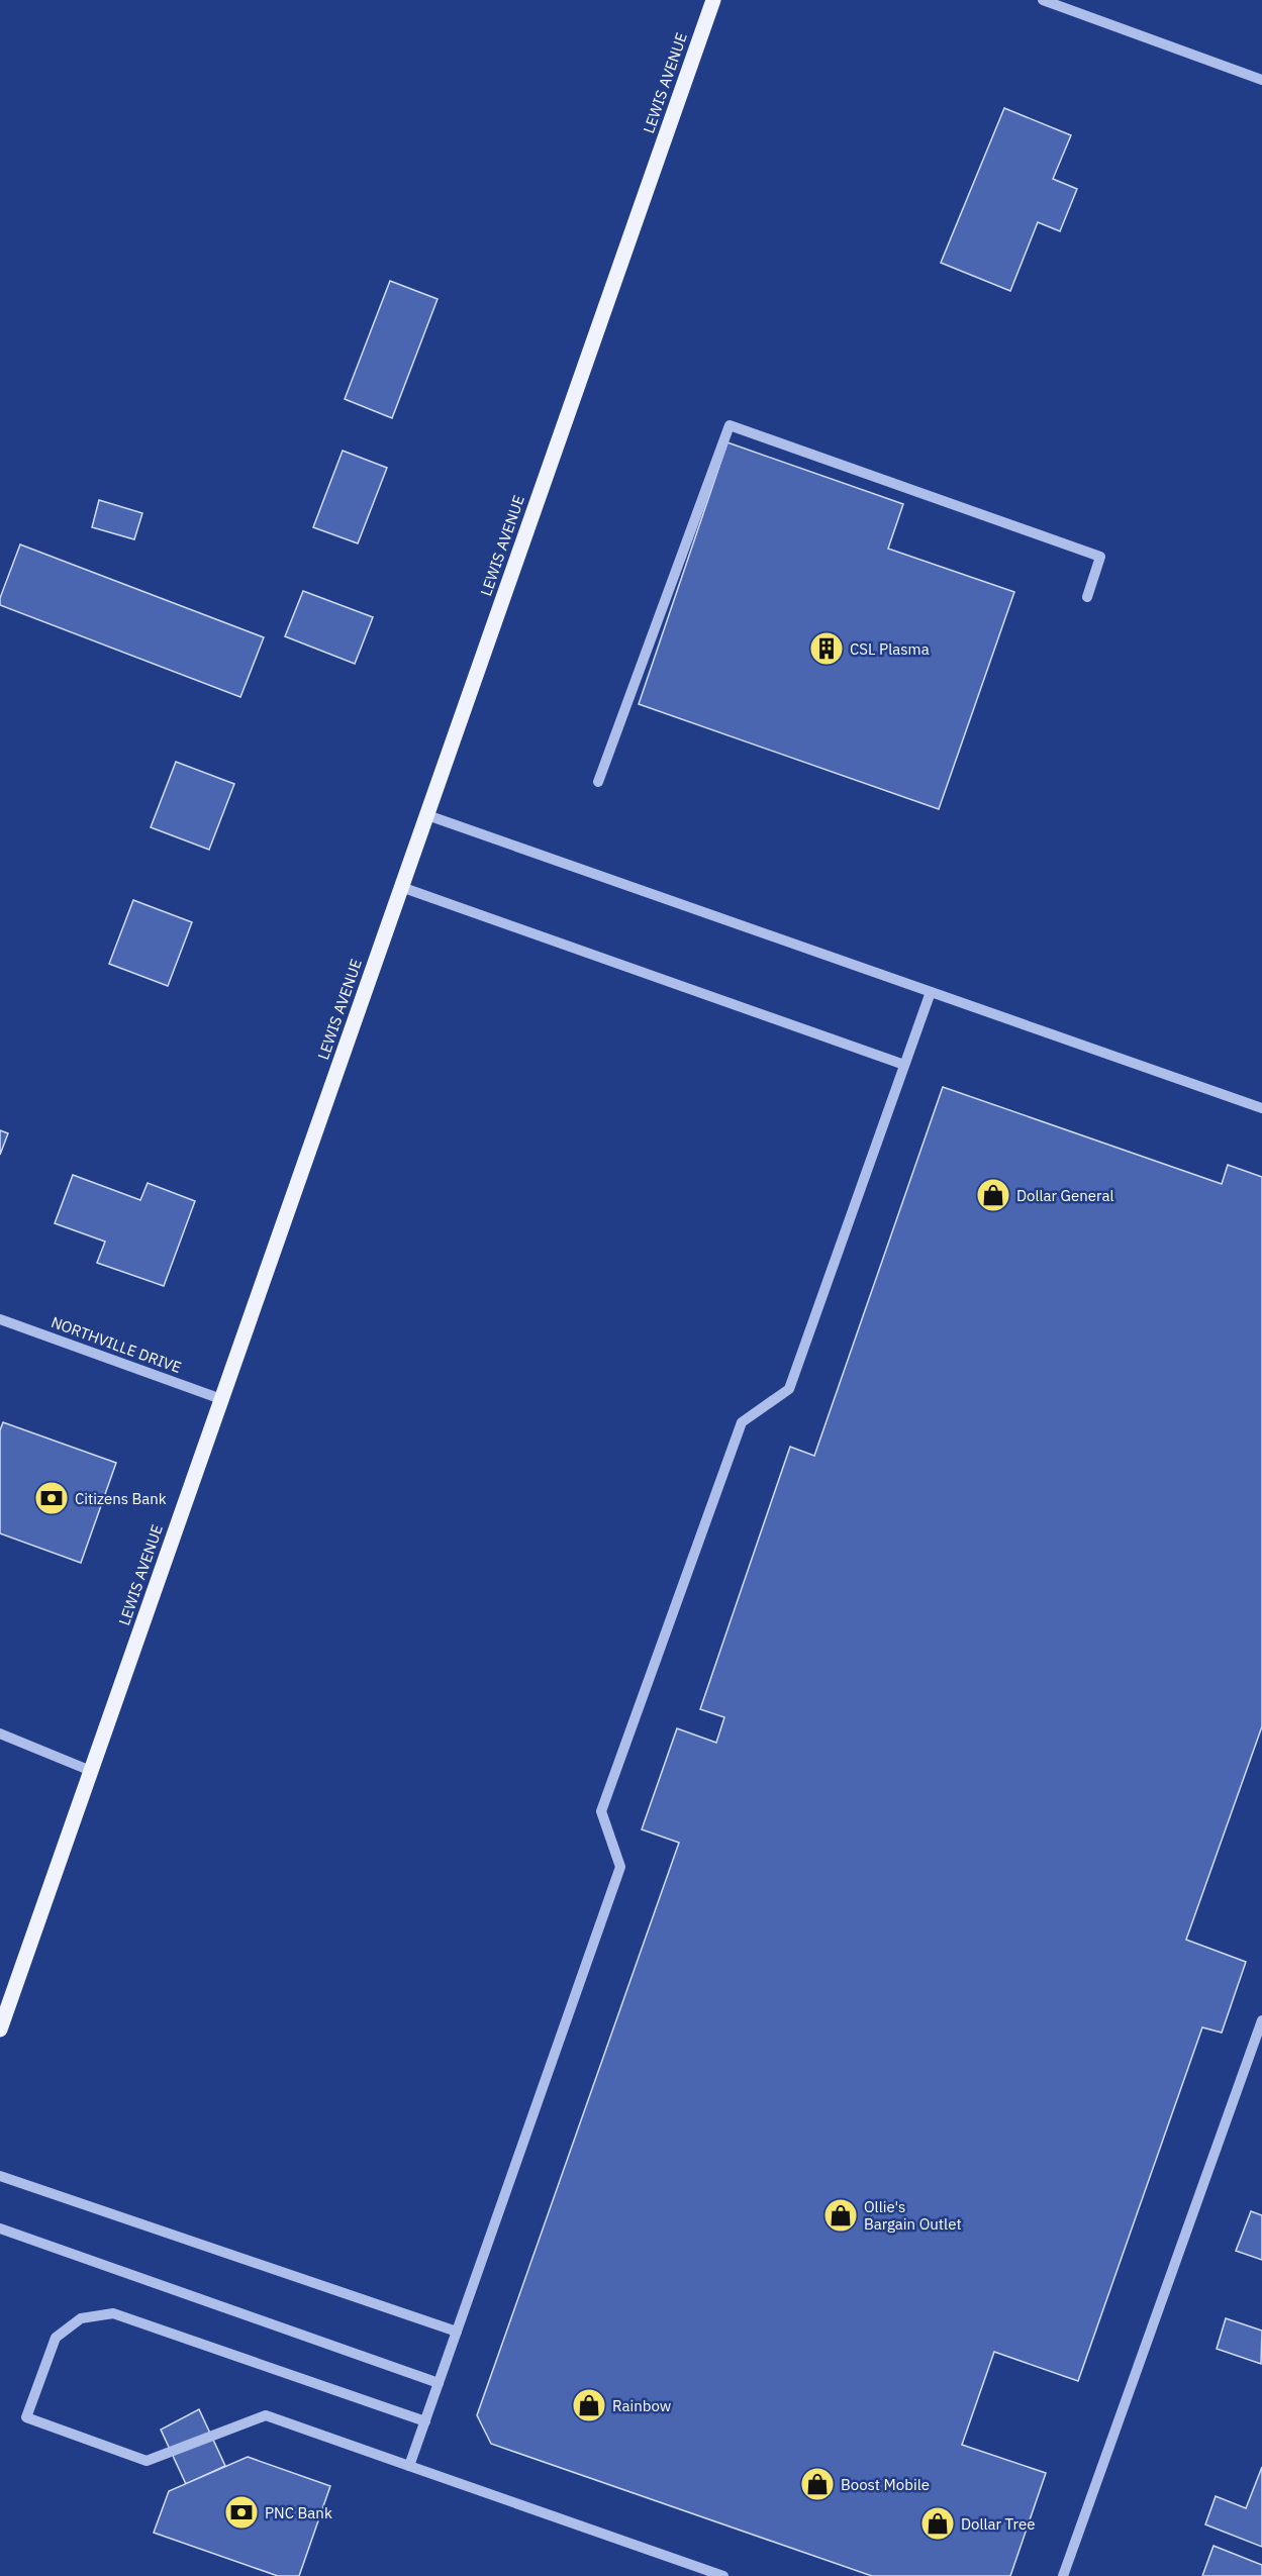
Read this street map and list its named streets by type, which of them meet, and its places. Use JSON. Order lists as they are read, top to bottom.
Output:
{
  "streets": {
    "main road": ["LEWIS AVENUE"],
    "street": ["NORTHVILLE DRIVE"]
  },
  "crossings": [
    ["LEWIS AVENUE", "NORTHVILLE DRIVE"]
  ],
  "places": {
    "building": ["CSL Plasma"],
    "shop": [
      "Dollar General",
      "Ollie's Bargain Outlet",
      "Rainbow",
      "Boost Mobile",
      "Dollar Tree"
    ],
    "bank": ["Citizens Bank", "PNC Bank"]
  }
}
